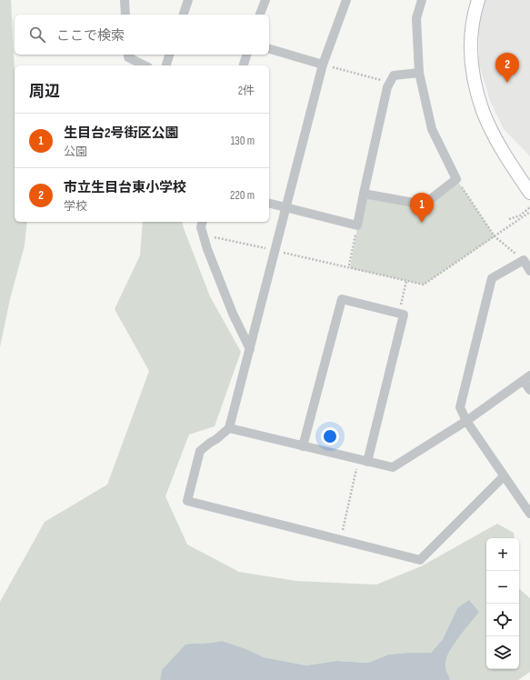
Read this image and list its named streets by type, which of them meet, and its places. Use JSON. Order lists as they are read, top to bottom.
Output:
{
  "page": {
    "search": "ここで検索",
    "pins": ["2", "1"],
    "heading": ["周辺", "2件"],
    "list": [
      {
        "mark": "1",
        "name": "生目台2号街区公園",
        "note": "公園",
        "value": "130 m"
      },
      {
        "mark": "2",
        "name": "市立生目台東小学校",
        "note": "学校",
        "value": "220 m"
      }
    ],
    "map_buttons": ["+", "−"]
  }
}
